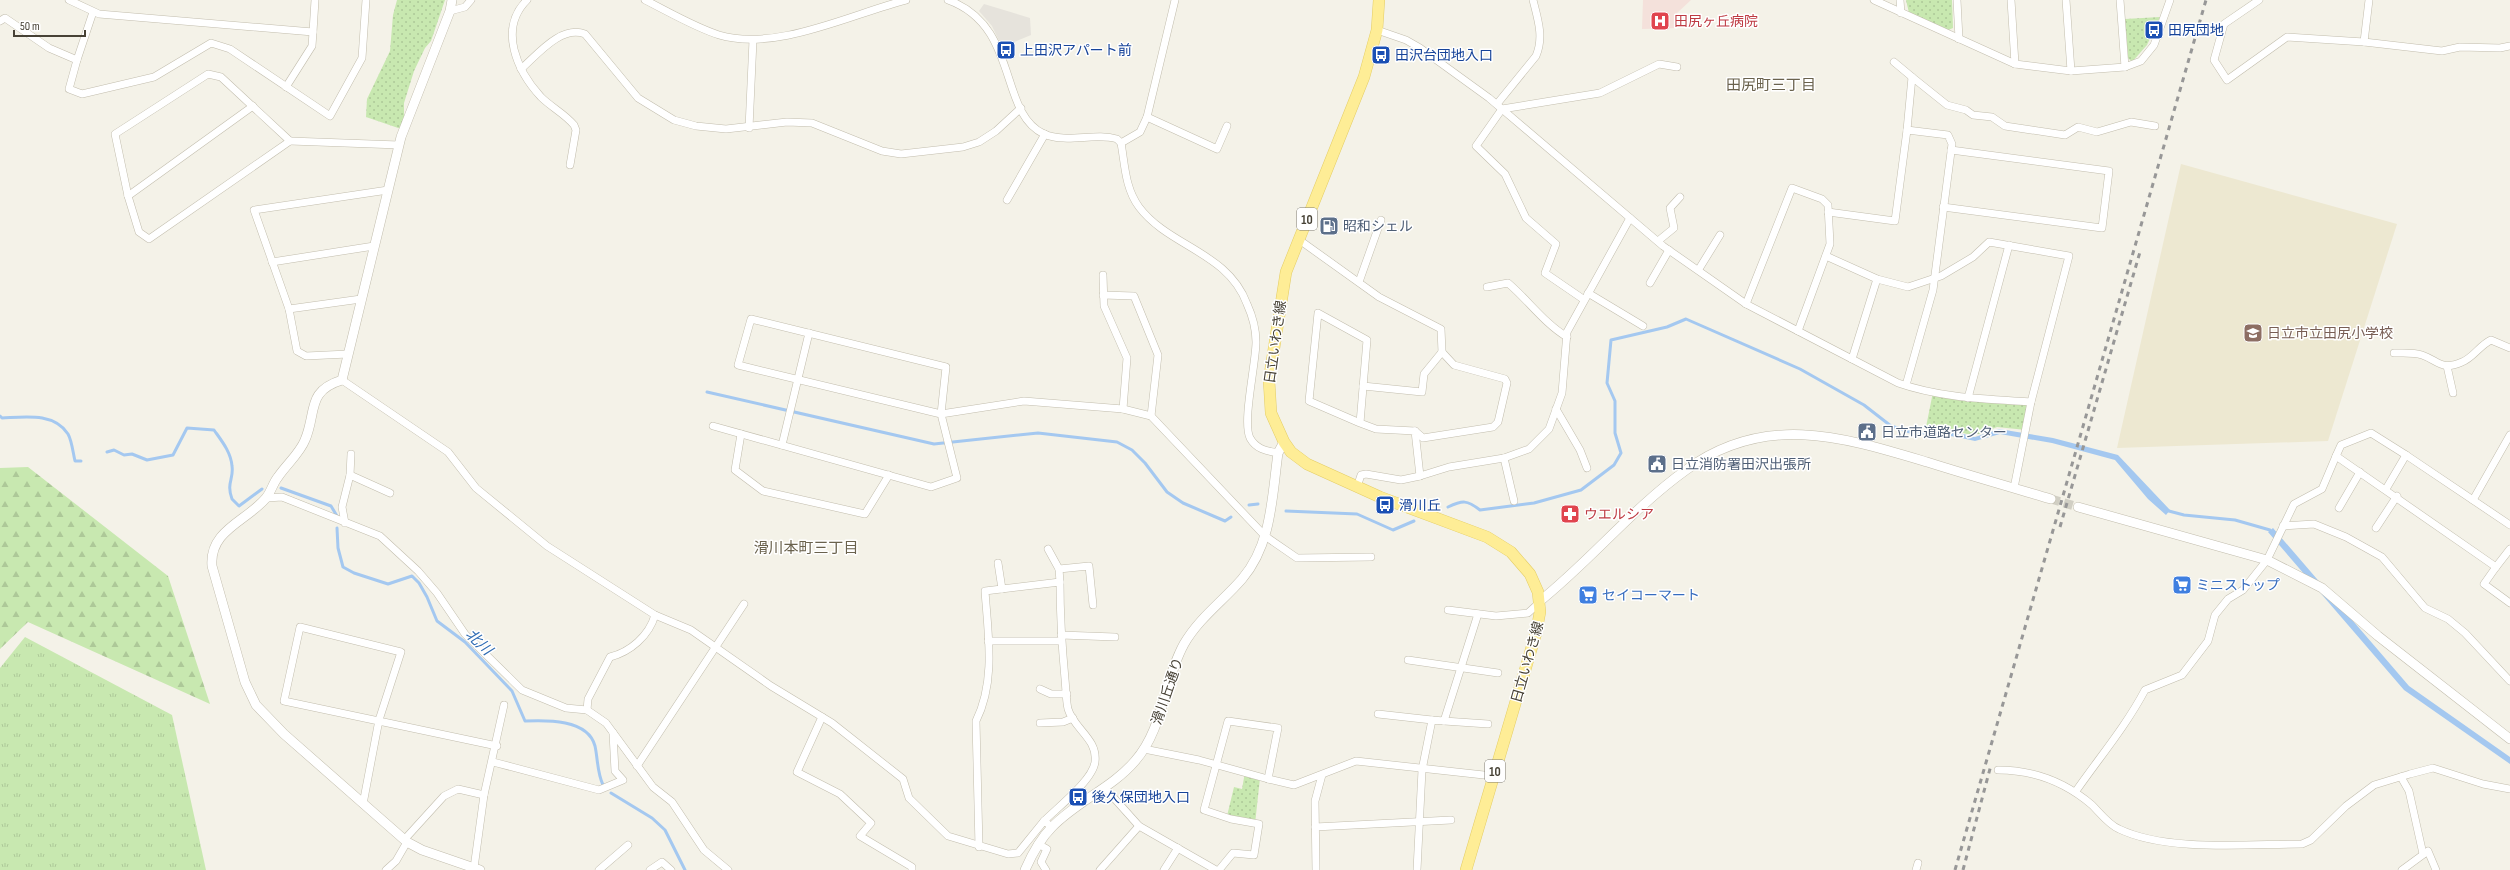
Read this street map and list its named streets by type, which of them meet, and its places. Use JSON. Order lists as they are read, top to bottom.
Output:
{
  "streets": {
    "main road": ["10", "日立いわき線"],
    "street": ["滑川丘通り"]
  },
  "crossings": [
    ["日立いわき線", "滑川丘通り"]
  ],
  "districts": ["田尻町三丁目", "滑川本町三丁目"],
  "water": ["北川"],
  "places": {
    "hospital": ["田尻ヶ丘病院"],
    "bus stop": [
      "田尻団地",
      "上田沢アパート前",
      "田沢台団地入口",
      "滑川丘",
      "後久保団地入口"
    ],
    "fuel station": ["昭和シェル"],
    "school or university": ["日立市立田尻小学校"],
    "public building": ["日立市道路センター", "日立消防署田沢出張所"],
    "pharmacy": ["ウエルシア"],
    "supermarket": ["ミニストップ", "セイコーマート"]
  },
  "scale_bar": "50 m"
}
